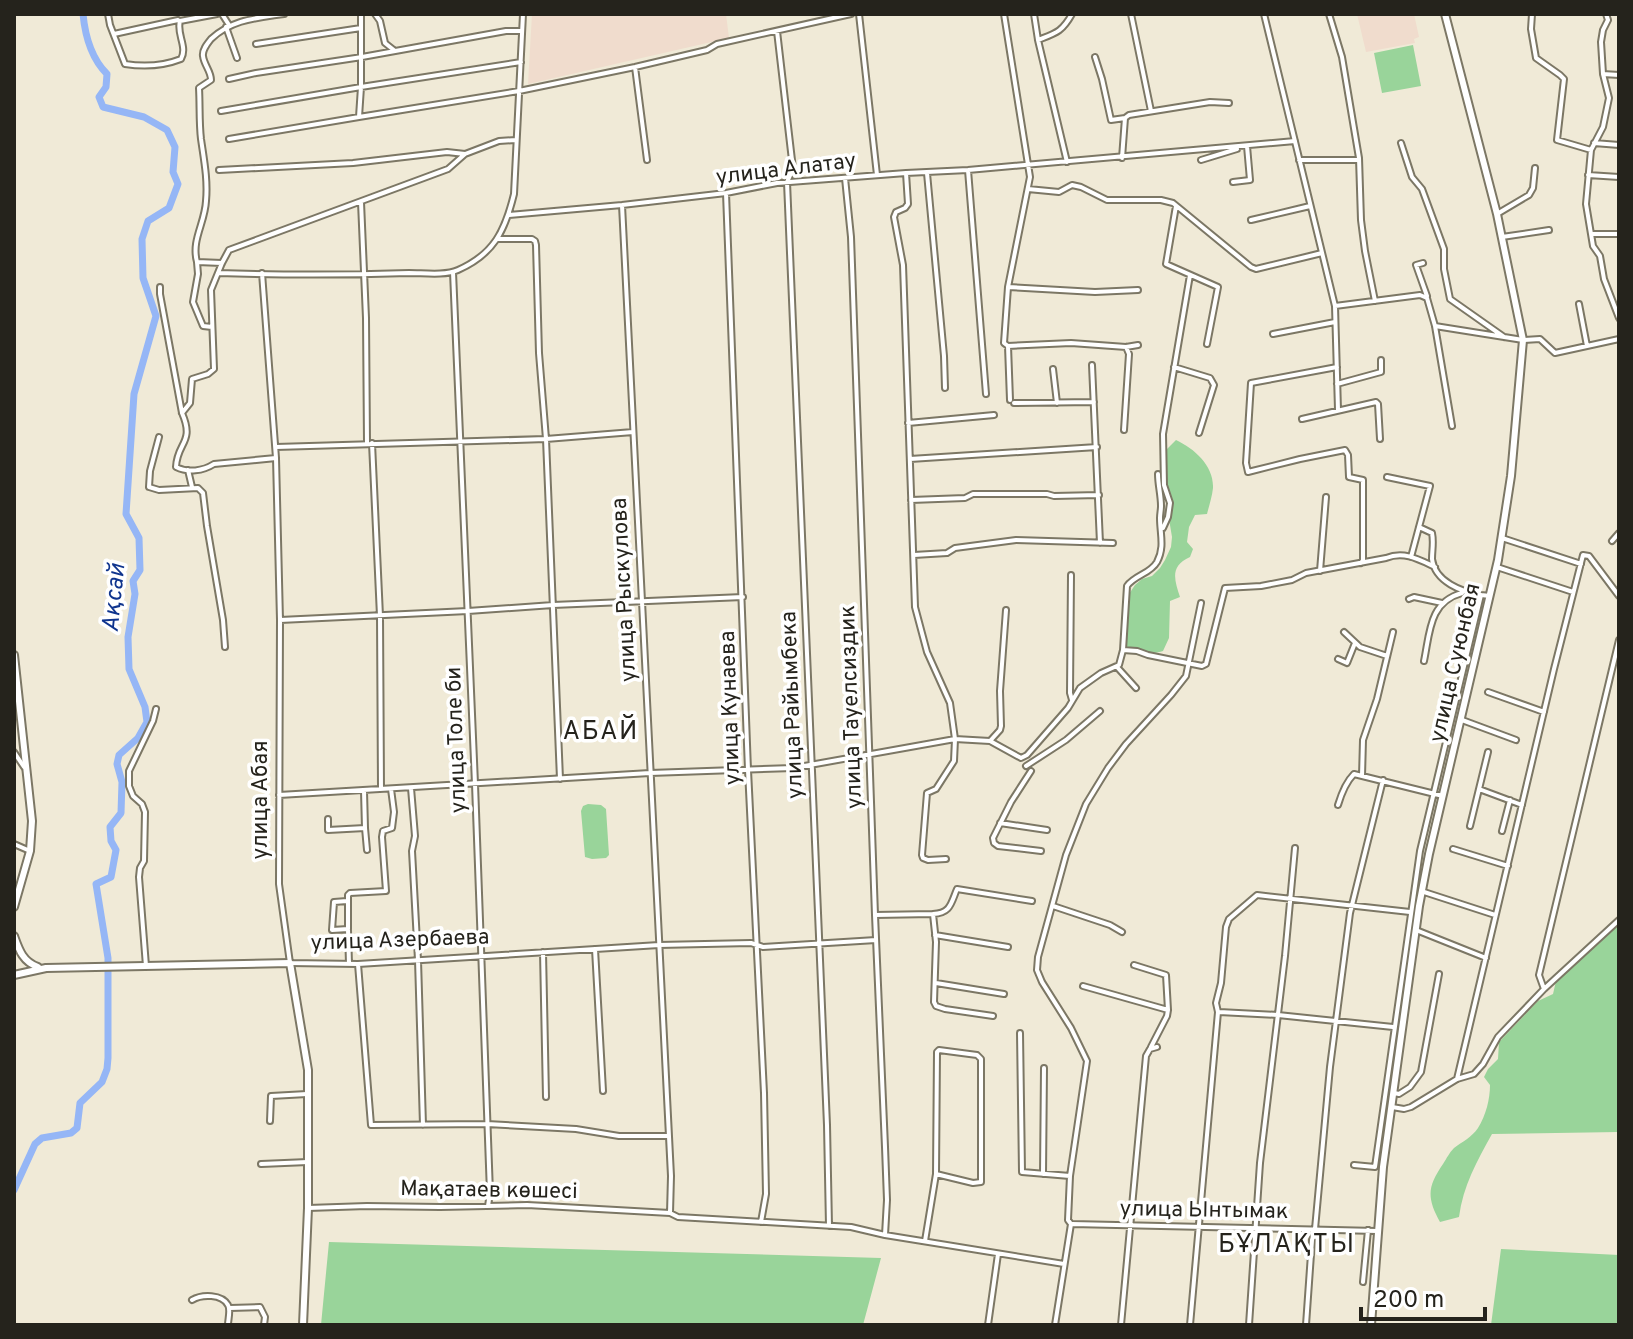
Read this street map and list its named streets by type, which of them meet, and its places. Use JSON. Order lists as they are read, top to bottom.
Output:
{
  "streets": {
    "main road": ["улица Суюнбая", "улица Абая", "улица Азербаева"],
    "street": [
      "улица Алатау",
      "улица Рыскулова",
      "улица Райымбека",
      "улица Тауелсиздик",
      "улица Кунаева",
      "улица Толе би",
      "Мақатаев көшесі",
      "улица Ынтымак"
    ]
  },
  "crossings": [
    ["улица Алатау", "улица Рыскулова"],
    ["улица Алатау", "улица Райымбека"],
    ["улица Алатау", "улица Тауелсиздик"],
    ["улица Алатау", "улица Кунаева"],
    ["улица Рыскулова", "улица Азербаева"],
    ["улица Рыскулова", "Мақатаев көшесі"],
    ["улица Суюнбая", "улица Ынтымак"],
    ["улица Райымбека", "улица Азербаева"],
    ["улица Райымбека", "Мақатаев көшесі"],
    ["улица Тауелсиздик", "улица Азербаева"],
    ["улица Тауелсиздик", "Мақатаев көшесі"],
    ["улица Кунаева", "улица Азербаева"],
    ["улица Кунаева", "Мақатаев көшесі"],
    ["улица Толе би", "улица Азербаева"],
    ["улица Толе би", "Мақатаев көшесі"],
    ["улица Абая", "улица Азербаева"],
    ["улица Абая", "Мақатаев көшесі"]
  ],
  "districts": ["АБАЙ", "БҰЛАҚТЫ"],
  "water": ["Ақсай"],
  "scale_bar": "200 m"
}
